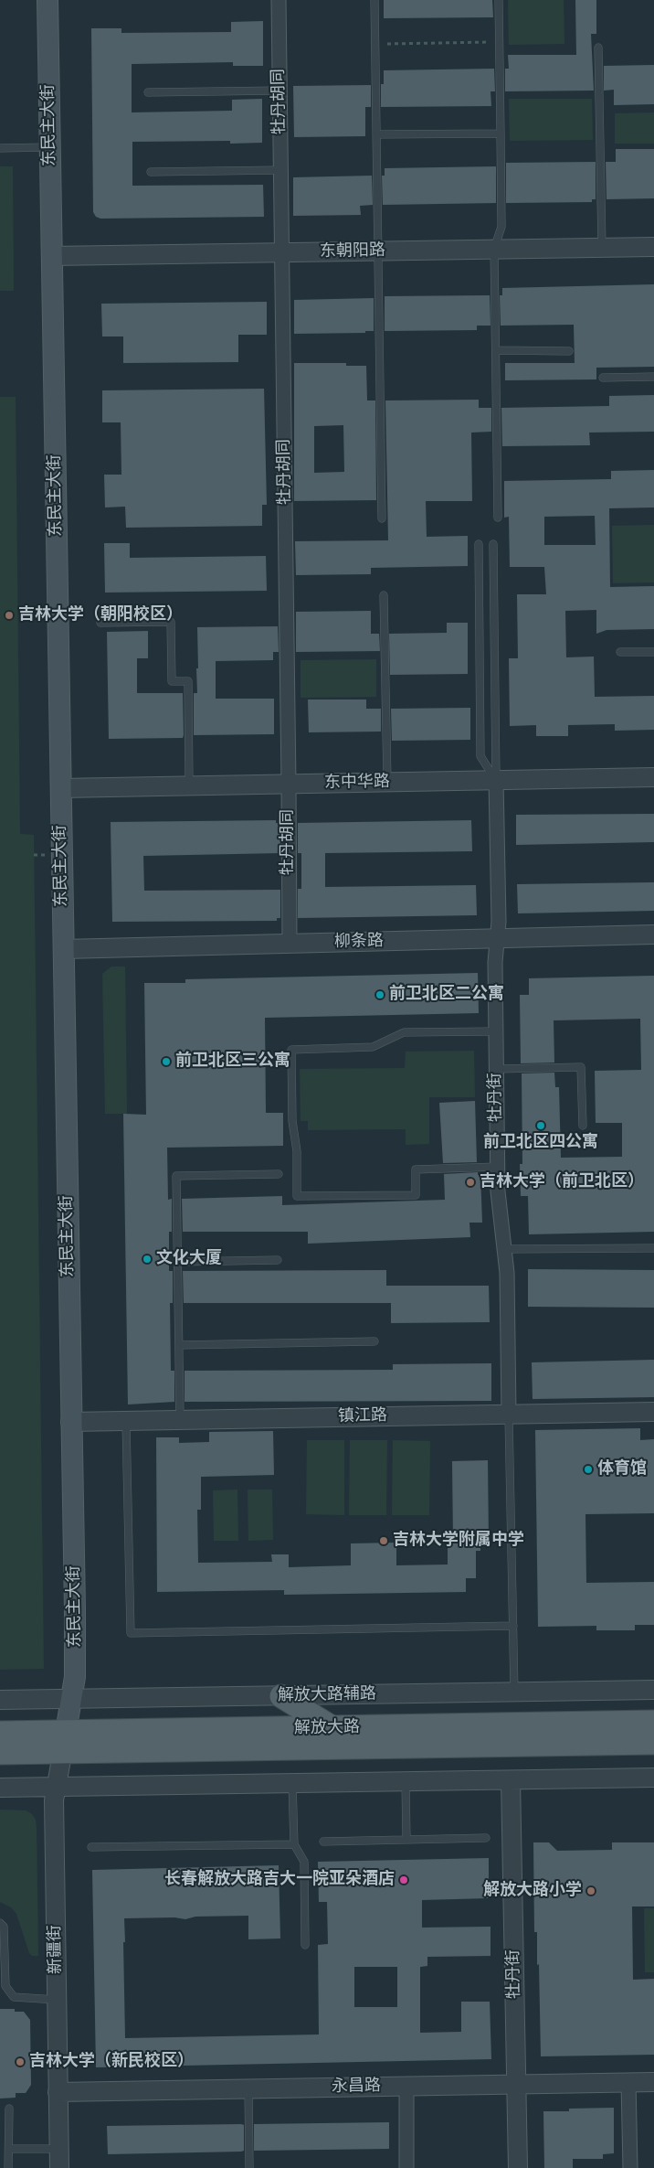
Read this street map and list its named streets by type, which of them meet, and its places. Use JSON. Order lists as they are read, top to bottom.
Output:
{
  "streets": {
    "main road": ["东民主大街", "解放大路"],
    "street": [
      "牡丹胡同",
      "东朝阳路",
      "东中华路",
      "柳条路",
      "牡丹街",
      "镇江路",
      "解放大路辅路",
      "新疆街",
      "永昌路"
    ]
  },
  "crossings": [
    ["牡丹胡同", "东朝阳路"],
    ["牡丹胡同", "东中华路"],
    ["牡丹胡同", "柳条路"],
    ["东民主大街", "东朝阳路"],
    ["东民主大街", "东中华路"],
    ["东民主大街", "柳条路"],
    ["东民主大街", "镇江路"],
    ["东民主大街", "解放大路辅路"],
    ["东民主大街", "解放大路"],
    ["东民主大街", "新疆街"],
    ["东中华路", "牡丹街"],
    ["柳条路", "牡丹街"],
    ["牡丹街", "镇江路"],
    ["牡丹街", "永昌路"],
    ["解放大路", "新疆街"],
    ["新疆街", "永昌路"]
  ],
  "places": [
    "吉林大学（朝阳校区）",
    "前卫北区二公寓",
    "前卫北区三公寓",
    "前卫北区四公寓",
    "吉林大学（前卫北区）",
    "文化大厦",
    "体育馆",
    "吉林大学附属中学",
    "长春解放大路吉大一院亚朵酒店",
    "解放大路小学",
    "吉林大学（新民校区）"
  ]
}
